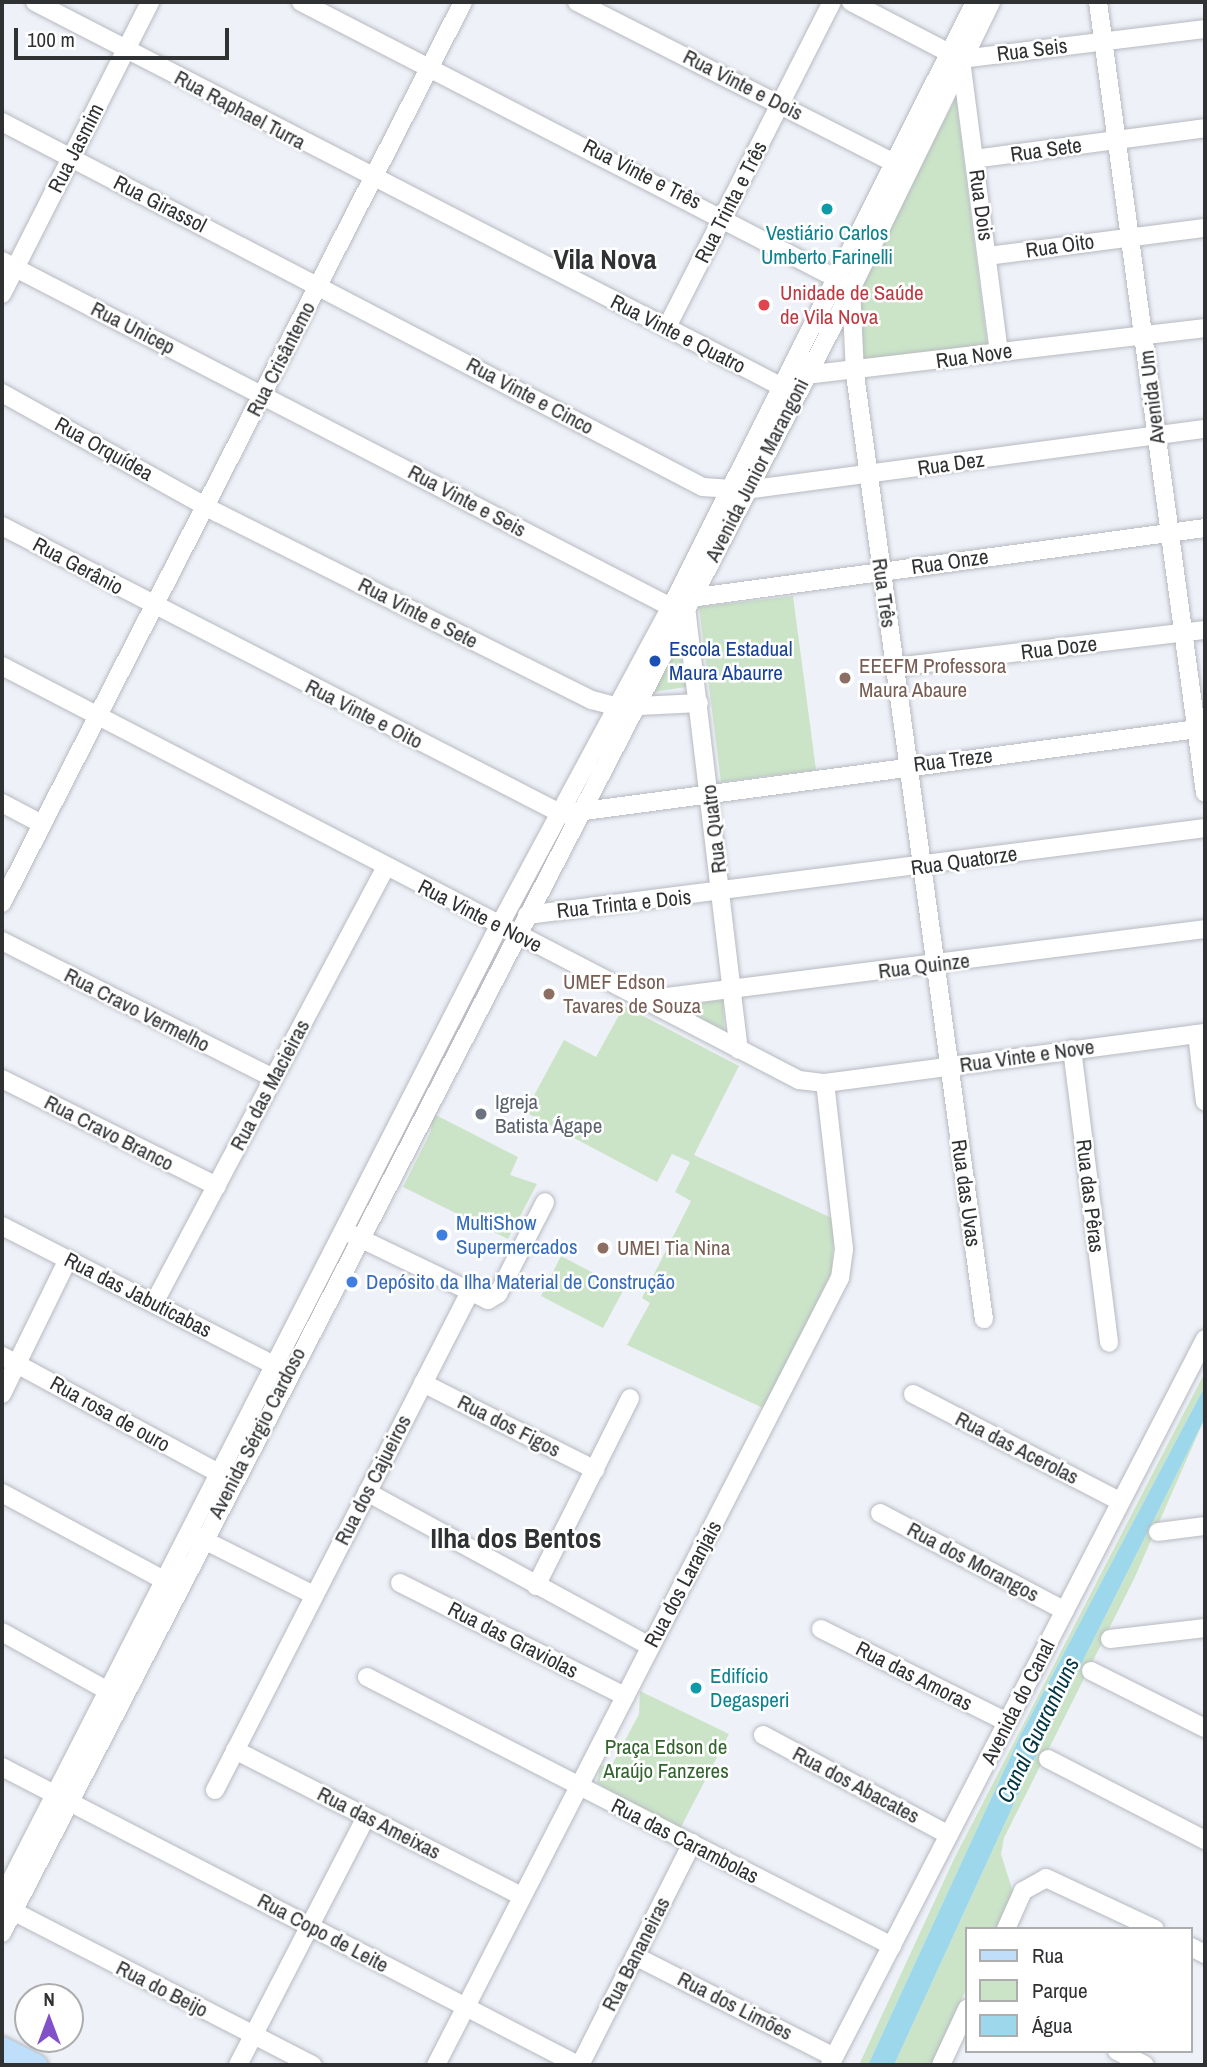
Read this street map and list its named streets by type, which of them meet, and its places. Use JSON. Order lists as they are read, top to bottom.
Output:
{
  "streets": {
    "street": [
      "Rua Seis",
      "Rua Vinte e Dois",
      "Rua Raphael Turra",
      "Rua Jasmim",
      "Rua Sete",
      "Rua Vinte e Três",
      "Rua Trinta e Três",
      "Rua Girassol",
      "Rua Dois",
      "Rua Oito",
      "Rua Unicep",
      "Rua Vinte e Quatro",
      "Rua Nove",
      "Rua Crisântemo",
      "Rua Vinte e Cinco",
      "Avenida Um",
      "Rua Orquídea",
      "Rua Dez",
      "Avenida Junior Marangoni",
      "Rua Vinte e Seis",
      "Rua Onze",
      "Rua Gerânio",
      "Rua Três",
      "Rua Vinte e Sete",
      "Rua Doze",
      "Rua Vinte e Oito",
      "Rua Treze",
      "Rua Quatro",
      "Rua Quatorze",
      "Rua Trinta e Dois",
      "Rua Vinte e Nove",
      "Rua Quinze",
      "Rua Cravo Vermelho",
      "Rua das Macieiras",
      "Rua Cravo Branco",
      "Rua das Uvas",
      "Rua das Pêras",
      "Rua das Jabuticabas",
      "Rua rosa de ouro",
      "Rua dos Figos",
      "Avenida Sérgio Cardoso",
      "Rua das Acerolas",
      "Rua dos Cajueiros",
      "Rua dos Morangos",
      "Rua dos Laranjais",
      "Rua das Graviolas",
      "Rua das Amoras",
      "Avenida do Canal",
      "Rua dos Abacates",
      "Rua das Ameixas",
      "Rua das Carambolas",
      "Rua Copo de Leite",
      "Rua Bananeiras",
      "Rua do Beijo",
      "Rua dos Limões"
    ]
  },
  "crossings": [
    ["Rua Seis", "Rua Dois"],
    ["Rua Seis", "Avenida Um"],
    ["Rua Seis", "Avenida Junior Marangoni"],
    ["Rua Vinte e Dois", "Rua Trinta e Três"],
    ["Rua Vinte e Dois", "Avenida Junior Marangoni"],
    ["Rua Raphael Turra", "Rua Jasmim"],
    ["Rua Raphael Turra", "Rua Vinte e Quatro"],
    ["Rua Raphael Turra", "Rua Crisântemo"],
    ["Rua Jasmim", "Rua Girassol"],
    ["Rua Jasmim", "Rua Unicep"],
    ["Rua Sete", "Rua Dois"],
    ["Rua Sete", "Avenida Um"],
    ["Rua Vinte e Três", "Rua Trinta e Três"],
    ["Rua Vinte e Três", "Rua Crisântemo"],
    ["Rua Vinte e Três", "Avenida Junior Marangoni"],
    ["Rua Vinte e Três", "Rua Três"],
    ["Rua Trinta e Três", "Rua Vinte e Quatro"],
    ["Rua Girassol", "Rua Crisântemo"],
    ["Rua Girassol", "Rua Vinte e Cinco"],
    ["Rua Dois", "Rua Oito"],
    ["Rua Dois", "Rua Nove"],
    ["Rua Dois", "Avenida Junior Marangoni"],
    ["Rua Oito", "Avenida Um"],
    ["Rua Unicep", "Rua Crisântemo"],
    ["Rua Unicep", "Rua Vinte e Seis"],
    ["Rua Vinte e Quatro", "Rua Nove"],
    ["Rua Vinte e Quatro", "Rua Crisântemo"],
    ["Rua Vinte e Quatro", "Avenida Junior Marangoni"],
    ["Rua Nove", "Avenida Um"],
    ["Rua Nove", "Avenida Junior Marangoni"],
    ["Rua Nove", "Rua Três"],
    ["Rua Crisântemo", "Rua Vinte e Cinco"],
    ["Rua Crisântemo", "Rua Orquídea"],
    ["Rua Crisântemo", "Rua Vinte e Seis"],
    ["Rua Crisântemo", "Rua Gerânio"],
    ["Rua Crisântemo", "Rua Vinte e Sete"],
    ["Rua Crisântemo", "Rua Vinte e Oito"],
    ["Rua Crisântemo", "Rua Vinte e Nove"],
    ["Rua Vinte e Cinco", "Rua Dez"],
    ["Rua Vinte e Cinco", "Avenida Junior Marangoni"],
    ["Avenida Um", "Rua Dez"],
    ["Avenida Um", "Rua Onze"],
    ["Avenida Um", "Rua Doze"],
    ["Avenida Um", "Rua Treze"],
    ["Rua Orquídea", "Rua Vinte e Sete"],
    ["Rua Dez", "Avenida Junior Marangoni"],
    ["Rua Dez", "Rua Três"],
    ["Avenida Junior Marangoni", "Rua Vinte e Seis"],
    ["Avenida Junior Marangoni", "Rua Onze"],
    ["Avenida Junior Marangoni", "Rua Três"],
    ["Avenida Junior Marangoni", "Rua Vinte e Sete"],
    ["Avenida Junior Marangoni", "Rua Vinte e Oito"],
    ["Avenida Junior Marangoni", "Rua Treze"],
    ["Avenida Junior Marangoni", "Rua Quatro"],
    ["Avenida Junior Marangoni", "Rua Trinta e Dois"],
    ["Avenida Junior Marangoni", "Rua Vinte e Nove"],
    ["Avenida Junior Marangoni", "Avenida Sérgio Cardoso"],
    ["Rua Vinte e Seis", "Rua Onze"],
    ["Rua Vinte e Seis", "Rua Quatro"],
    ["Rua Onze", "Rua Três"],
    ["Rua Onze", "Rua Quatro"],
    ["Rua Gerânio", "Rua Vinte e Oito"],
    ["Rua Três", "Rua Doze"],
    ["Rua Três", "Rua Treze"],
    ["Rua Três", "Rua Quatorze"],
    ["Rua Três", "Rua Vinte e Nove"],
    ["Rua Três", "Rua Quinze"],
    ["Rua Três", "Rua das Uvas"],
    ["Rua Vinte e Oito", "Rua Treze"],
    ["Rua Treze", "Rua Quatro"],
    ["Rua Quatro", "Rua Quatorze"],
    ["Rua Quatro", "Rua Trinta e Dois"],
    ["Rua Quatro", "Rua Vinte e Nove"],
    ["Rua Quatro", "Rua Quinze"],
    ["Rua Quatorze", "Rua Trinta e Dois"],
    ["Rua Vinte e Nove", "Rua Quinze"],
    ["Rua Vinte e Nove", "Rua das Macieiras"],
    ["Rua Vinte e Nove", "Rua das Uvas"],
    ["Rua Vinte e Nove", "Rua das Pêras"],
    ["Rua Vinte e Nove", "Avenida Sérgio Cardoso"],
    ["Rua Vinte e Nove", "Rua dos Laranjais"],
    ["Rua Cravo Vermelho", "Rua das Macieiras"],
    ["Rua das Macieiras", "Rua Cravo Branco"],
    ["Rua das Macieiras", "Rua das Jabuticabas"],
    ["Rua das Jabuticabas", "Avenida Sérgio Cardoso"],
    ["Rua rosa de ouro", "Avenida Sérgio Cardoso"],
    ["Rua dos Figos", "Rua dos Cajueiros"],
    ["Avenida Sérgio Cardoso", "Rua Copo de Leite"],
    ["Avenida Sérgio Cardoso", "Rua do Beijo"],
    ["Rua das Acerolas", "Avenida do Canal"],
    ["Rua dos Cajueiros", "Rua das Ameixas"],
    ["Rua dos Morangos", "Avenida do Canal"],
    ["Rua dos Laranjais", "Rua das Graviolas"],
    ["Rua dos Laranjais", "Rua das Ameixas"],
    ["Rua dos Laranjais", "Rua das Carambolas"],
    ["Rua dos Laranjais", "Rua Copo de Leite"],
    ["Rua das Amoras", "Avenida do Canal"],
    ["Avenida do Canal", "Rua dos Abacates"],
    ["Avenida do Canal", "Rua das Carambolas"],
    ["Avenida do Canal", "Rua dos Limões"],
    ["Rua das Carambolas", "Rua Bananeiras"],
    ["Rua Copo de Leite", "Rua Bananeiras"],
    ["Rua Bananeiras", "Rua dos Limões"]
  ],
  "districts": ["Vila Nova", "Ilha dos Bentos"],
  "water": ["Canal Guaranhuns"],
  "parks": ["Praça Edson de Araújo Fanzeres"],
  "places": [
    "Vestiário Carlos Umberto Farinelli",
    "Unidade de Saúde de Vila Nova",
    "Escola Estadual Maura Abaurre",
    "EEEFM Professora Maura Abaure",
    "UMEF Edson Tavares de Souza",
    "Igreja Batista Ágape",
    "MultiShow Supermercados",
    "UMEI Tia Nina",
    "Depósito da Ilha Material de Construção",
    "Edifício Degasperi"
  ],
  "legend": ["Rua", "Parque", "Água"],
  "scale_bar": "100 m",
  "north": "top"
}
